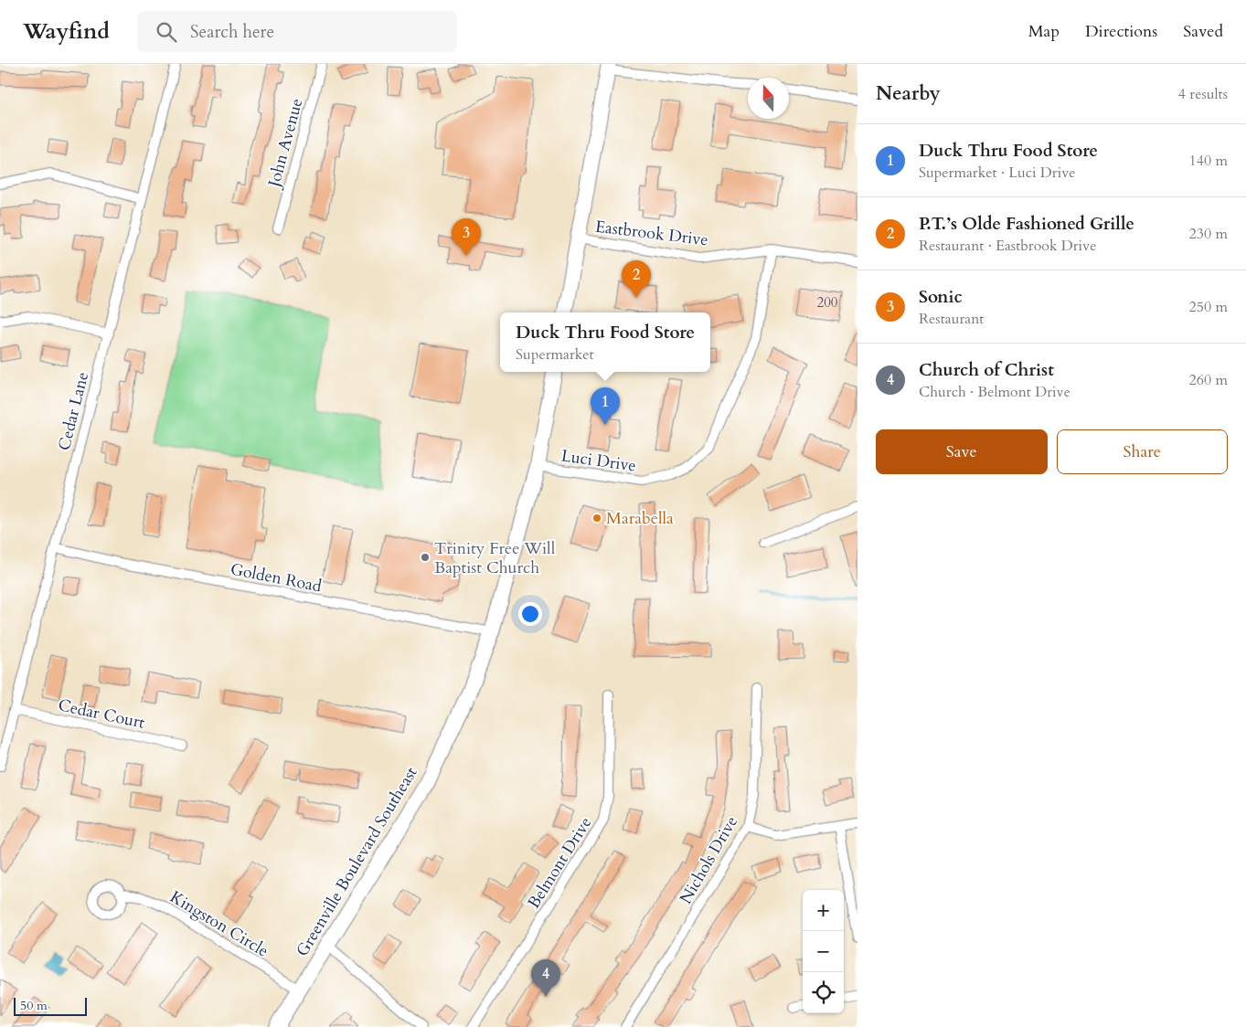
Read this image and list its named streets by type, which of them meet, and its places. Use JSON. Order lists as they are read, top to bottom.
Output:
{
  "streets": {
    "highway": ["Greenville Boulevard Southeast"],
    "street": [
      "John Avenue",
      "Eastbrook Drive",
      "Cedar Lane",
      "Luci Drive",
      "Golden Road",
      "Cedar Court",
      "Nichols Drive",
      "Belmont Drive",
      "Kingston Circle"
    ]
  },
  "crossings": [
    ["Eastbrook Drive", "Luci Drive"],
    ["Cedar Lane", "Golden Road"],
    ["Cedar Lane", "Cedar Court"],
    ["Luci Drive", "Greenville Boulevard Southeast"],
    ["Golden Road", "Greenville Boulevard Southeast"],
    ["Greenville Boulevard Southeast", "Kingston Circle"]
  ],
  "places": ["Marabella", "Trinity Free Will Baptist Church"],
  "house_numbers": ["200"],
  "scale_bar": "50 m",
  "north": "top",
  "page": {
    "header": "Wayfind",
    "search": "Search here",
    "nav": ["Map", "Directions", "Saved"],
    "heading": ["Nearby", "4 results"],
    "list": [
      {
        "mark": "1",
        "name": "Duck Thru Food Store",
        "note": "Supermarket · Luci Drive",
        "value": "140 m"
      },
      {
        "mark": "2",
        "name": "P.T.’s Olde Fashioned Grille",
        "note": "Restaurant · Eastbrook Drive",
        "value": "230 m"
      },
      {
        "mark": "3",
        "name": "Sonic",
        "note": "Restaurant",
        "value": "250 m"
      },
      {
        "mark": "4",
        "name": "Church of Christ",
        "note": "Church · Belmont Drive",
        "value": "260 m"
      }
    ],
    "pins": [
      "3",
      "2",
      "1",
      "4"
    ],
    "popup": ["Duck Thru Food Store", "Supermarket"],
    "buttons": ["Save", "Share"],
    "map_buttons": ["+", "−"],
    "scale": "50 m"
  }
}
